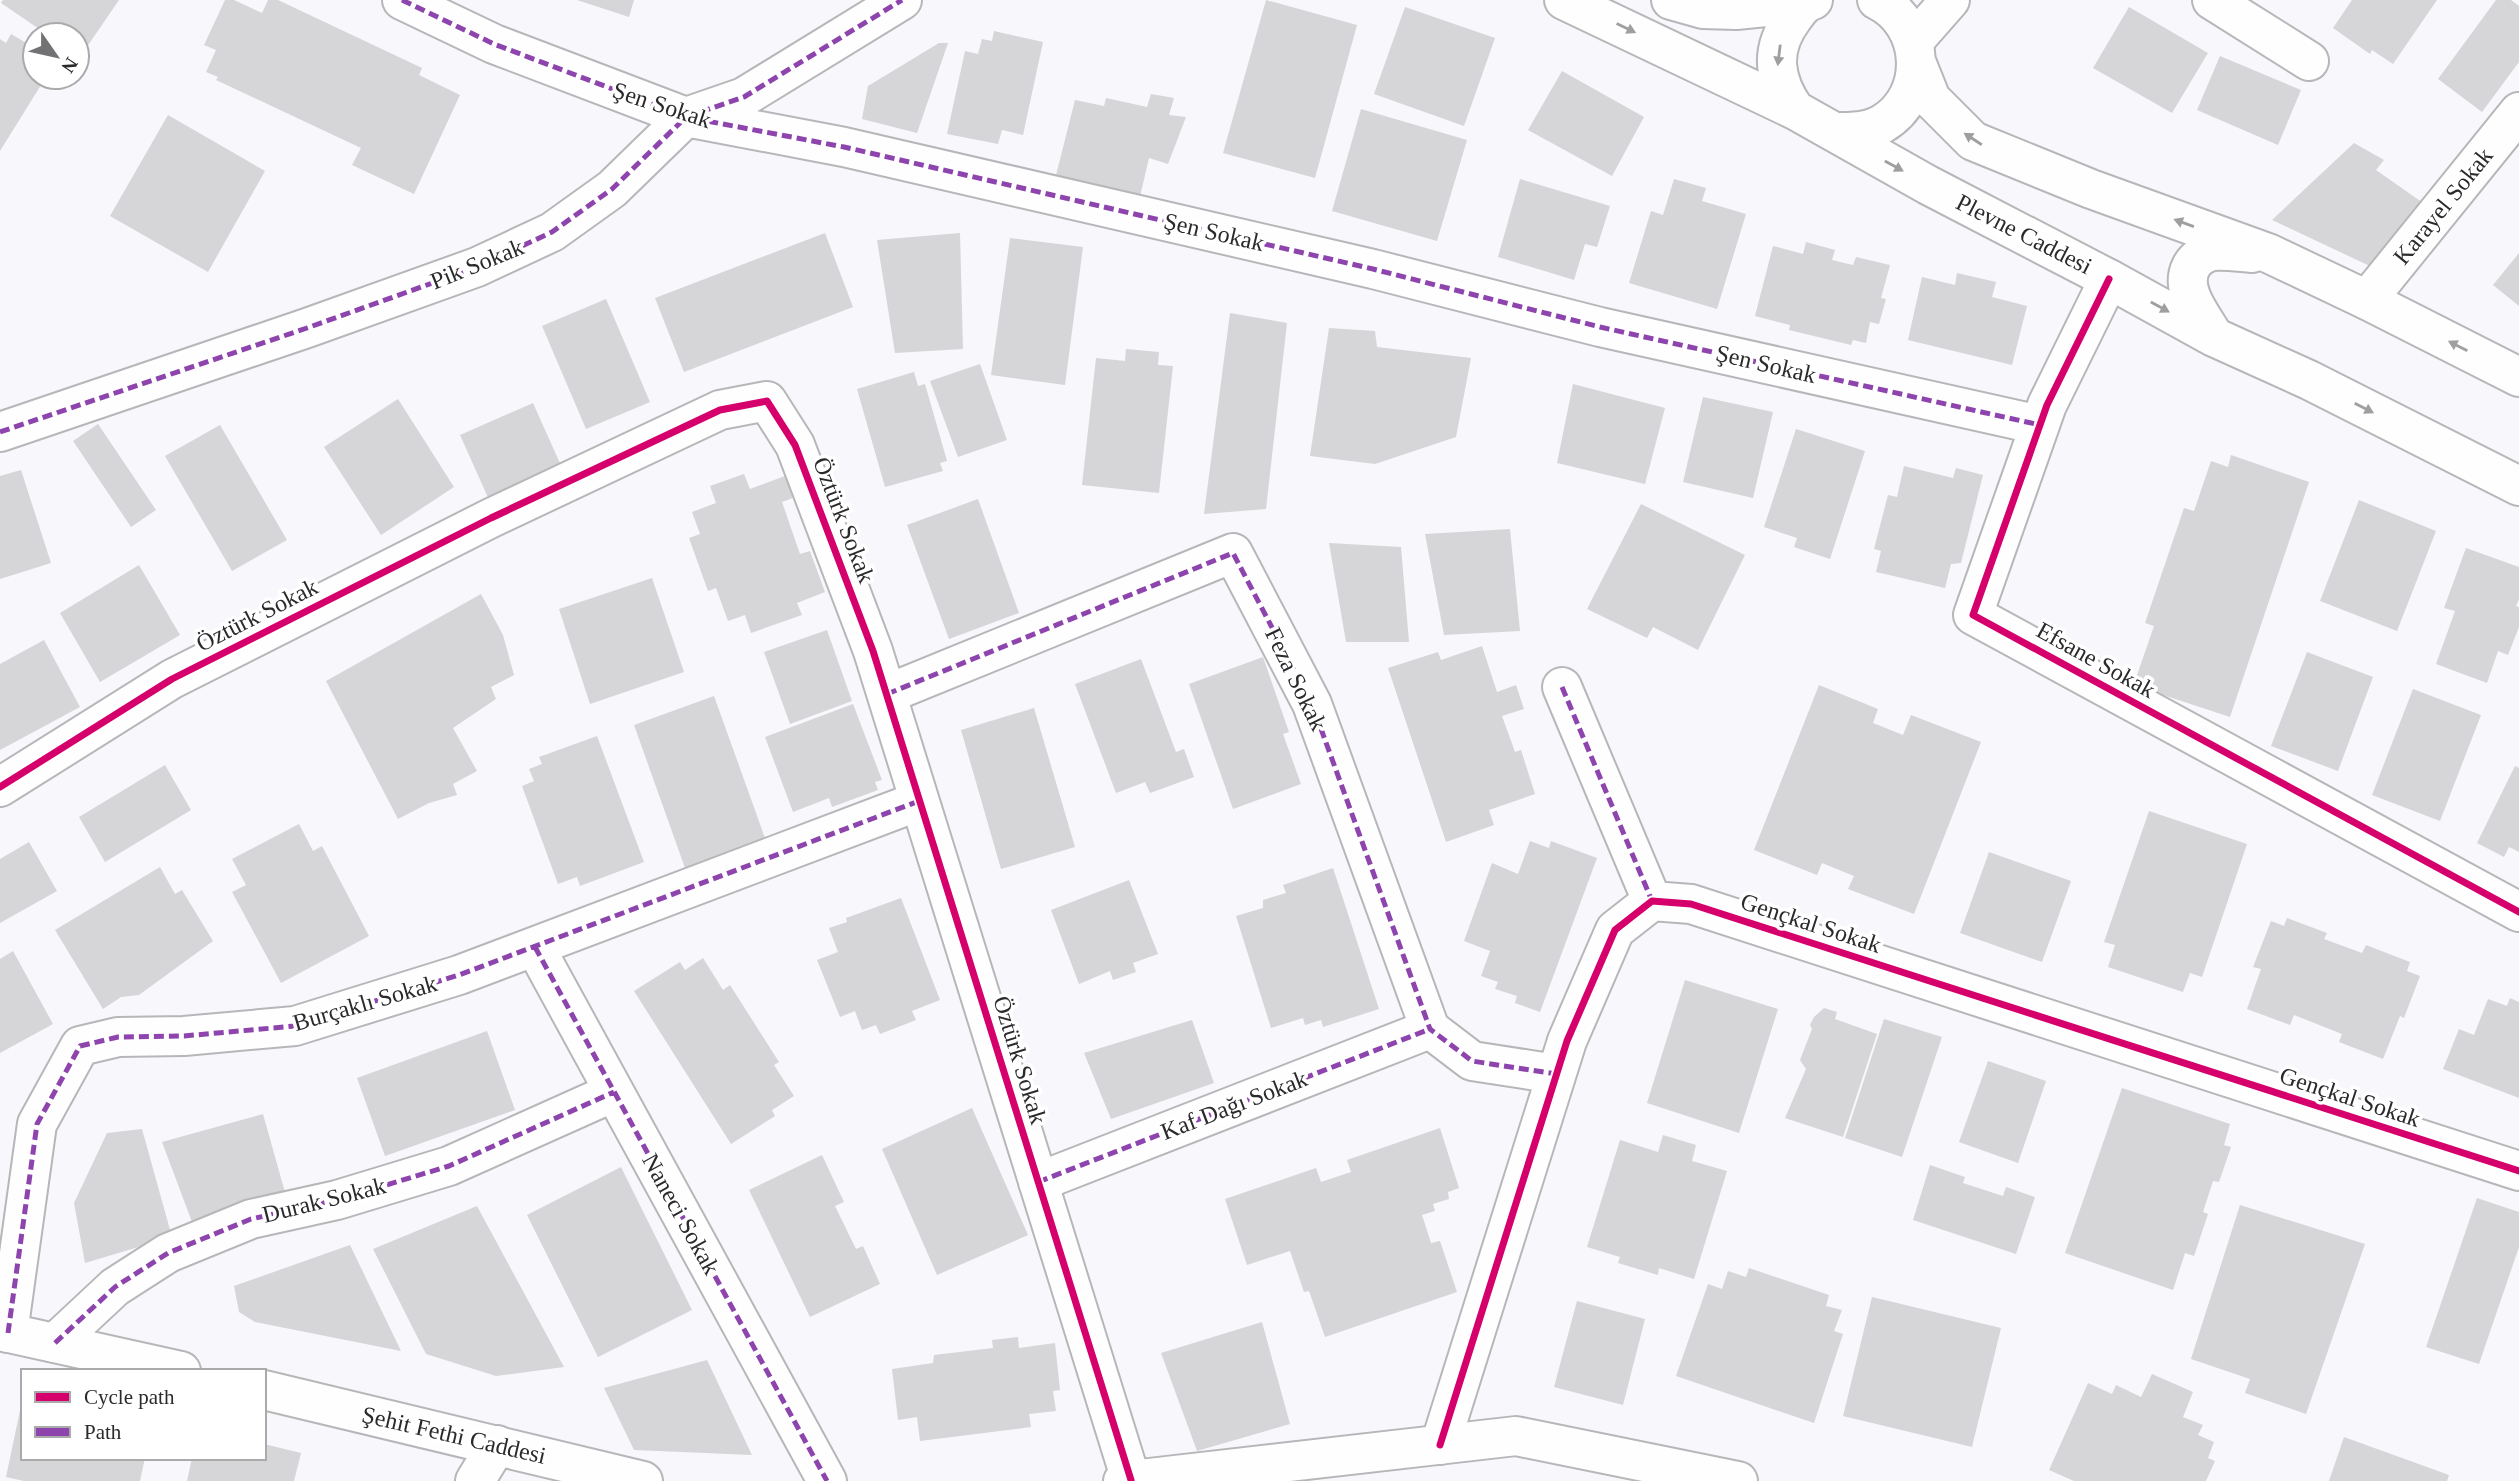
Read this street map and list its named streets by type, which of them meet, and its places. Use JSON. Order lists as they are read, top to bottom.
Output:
{
  "streets": {
    "street": [
      "Şen Sokak",
      "Karayel Sokak",
      "Plevne Caddesi",
      "Pik Sokak",
      "Öztürk Sokak",
      "Efsane Sokak",
      "Feza Sokak",
      "Gençkal Sokak",
      "Burçaklı Sokak",
      "Kaf Dağı Sokak",
      "Durak Sokak",
      "Naneci Sokak",
      "Şehit Fethi Caddesi"
    ]
  },
  "crossings": [
    ["Şen Sokak", "Pik Sokak"],
    ["Şen Sokak", "Efsane Sokak"],
    ["Plevne Caddesi", "Efsane Sokak"],
    ["Öztürk Sokak", "Feza Sokak"],
    ["Öztürk Sokak", "Burçaklı Sokak"],
    ["Öztürk Sokak", "Kaf Dağı Sokak"],
    ["Feza Sokak", "Kaf Dağı Sokak"],
    ["Burçaklı Sokak", "Naneci Sokak"],
    ["Durak Sokak", "Naneci Sokak"]
  ],
  "legend": ["Cycle path", "Path"],
  "north": "bottom right"
}
